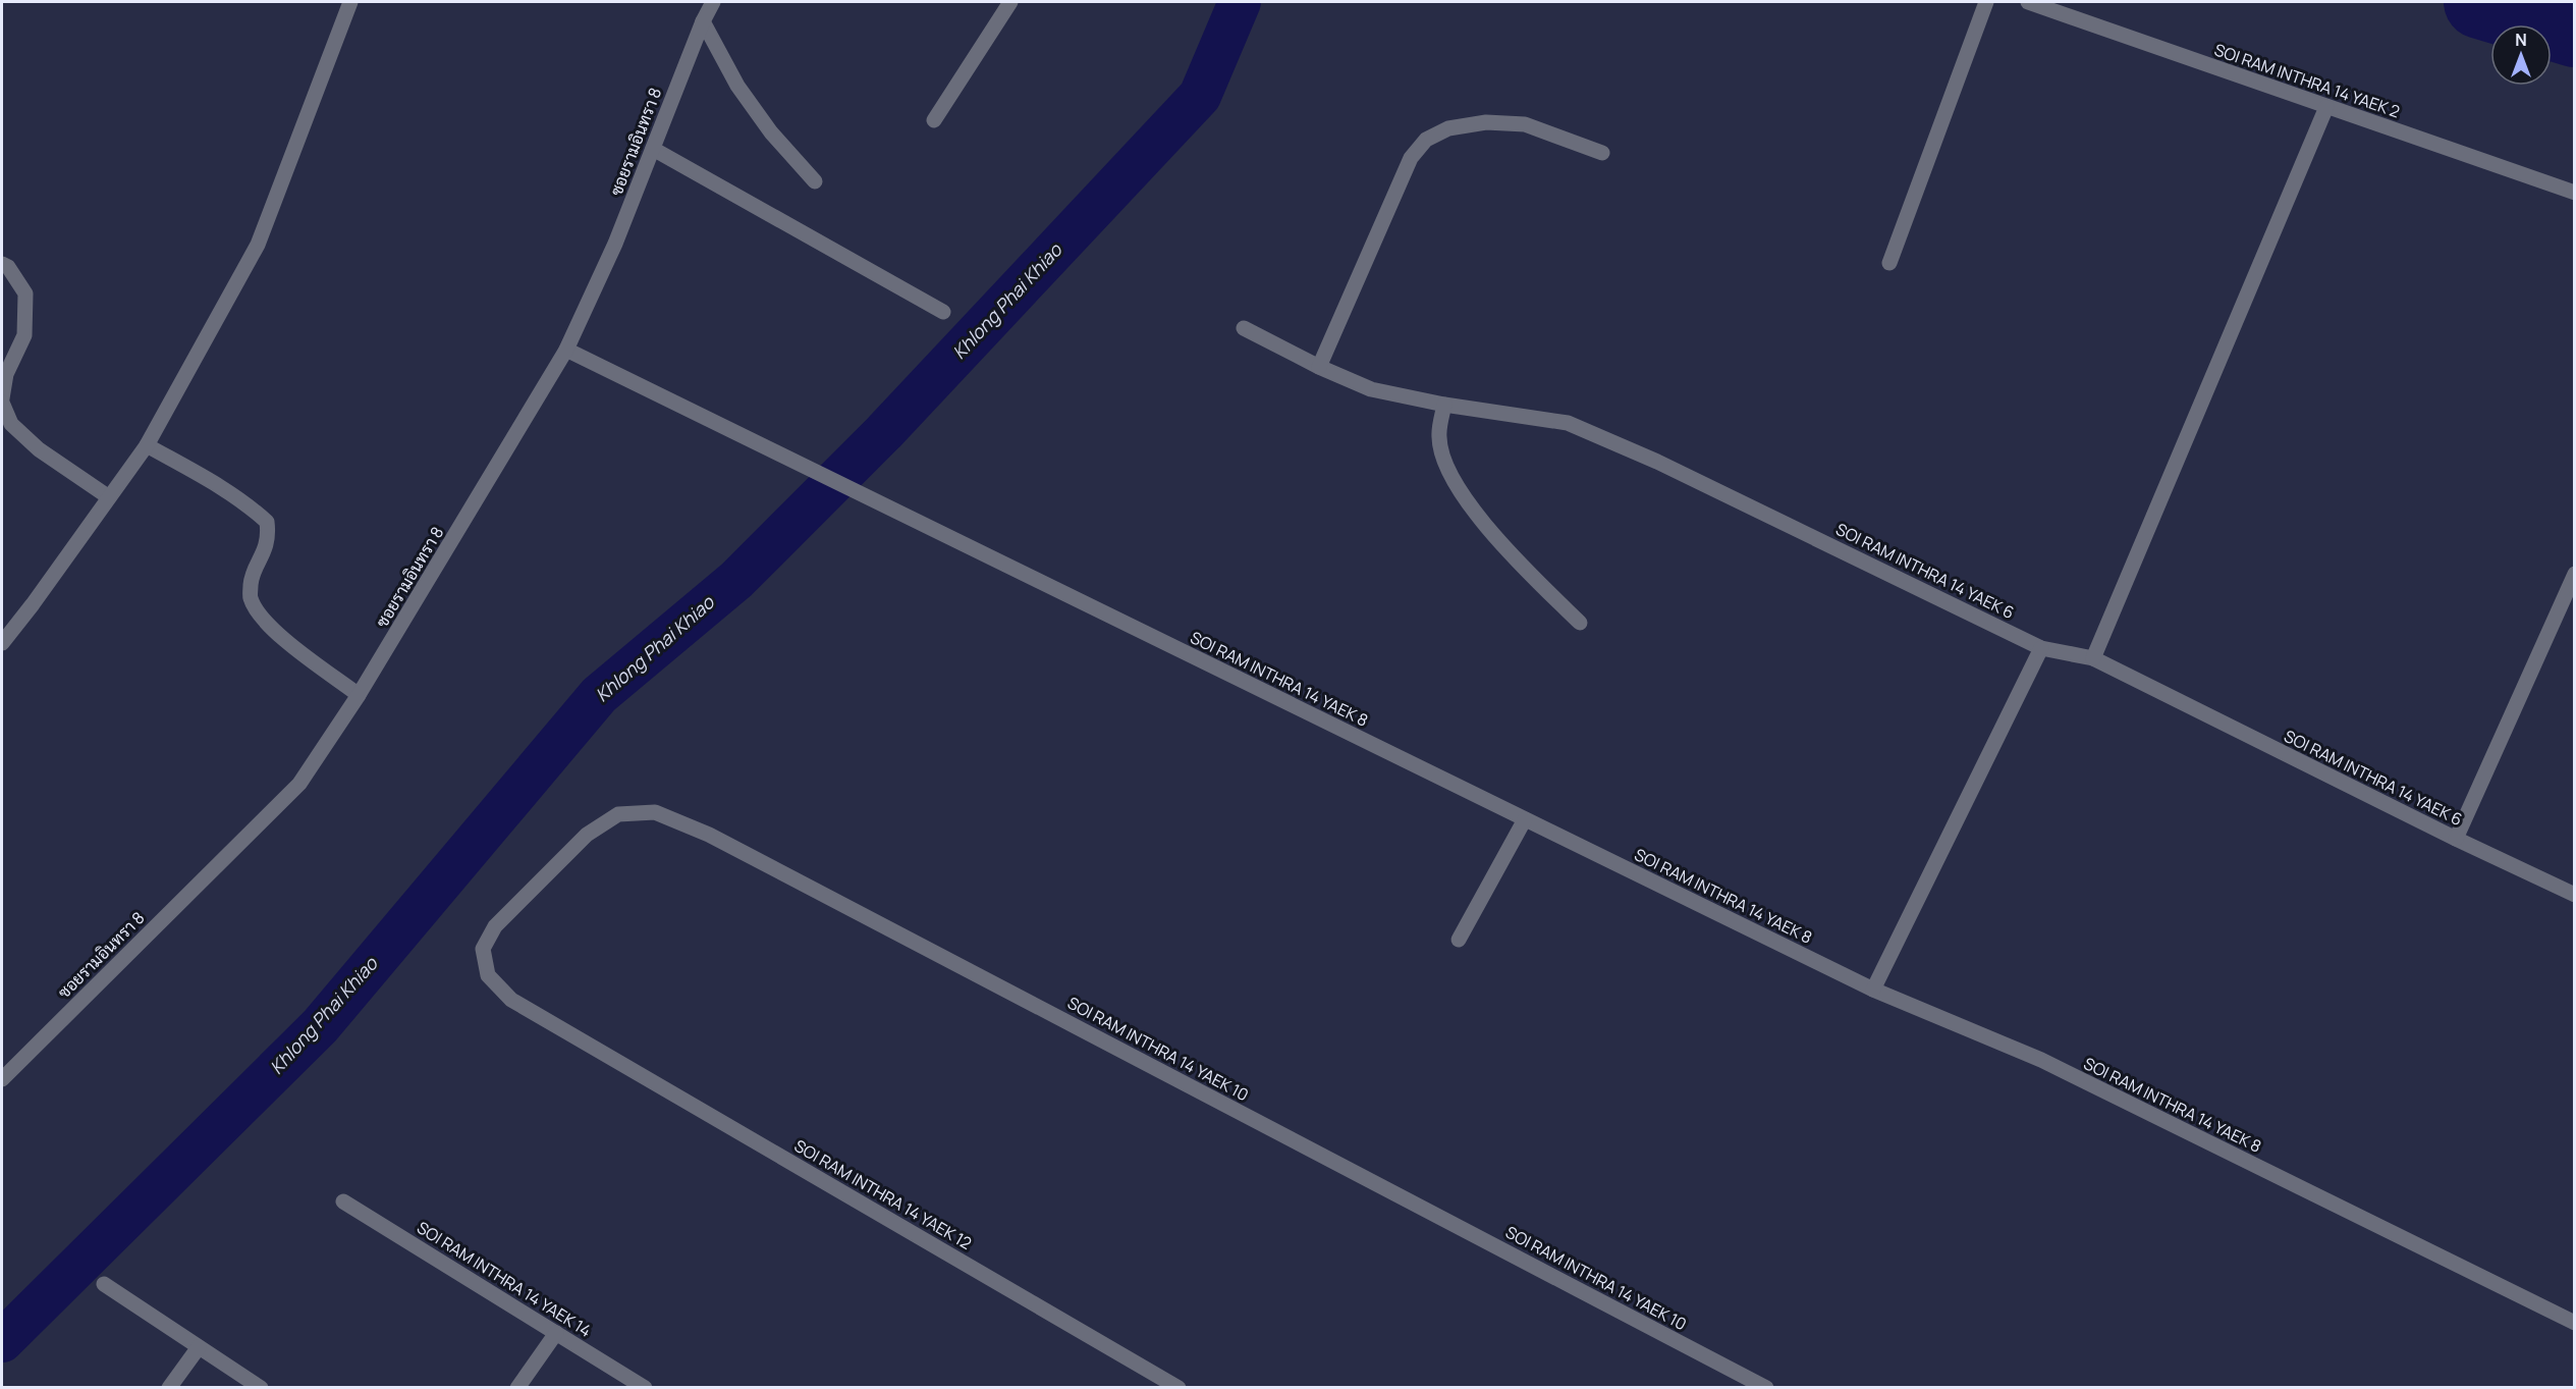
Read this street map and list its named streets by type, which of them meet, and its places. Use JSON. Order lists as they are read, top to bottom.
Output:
{
  "streets": {
    "street": [
      "SOI RAM INTHRA 14 YAEK 2",
      "ซอยรามอินทรา 8",
      "SOI RAM INTHRA 14 YAEK 6",
      "SOI RAM INTHRA 14 YAEK 8",
      "SOI RAM INTHRA 14 YAEK 10",
      "SOI RAM INTHRA 14 YAEK 12",
      "SOI RAM INTHRA 14 YAEK 14"
    ]
  },
  "crossings": [
    ["ซอยรามอินทรา 8", "SOI RAM INTHRA 14 YAEK 8"],
    ["SOI RAM INTHRA 14 YAEK 10", "SOI RAM INTHRA 14 YAEK 12"]
  ],
  "water": ["Khlong Phai Khiao"],
  "north": "top"
}
